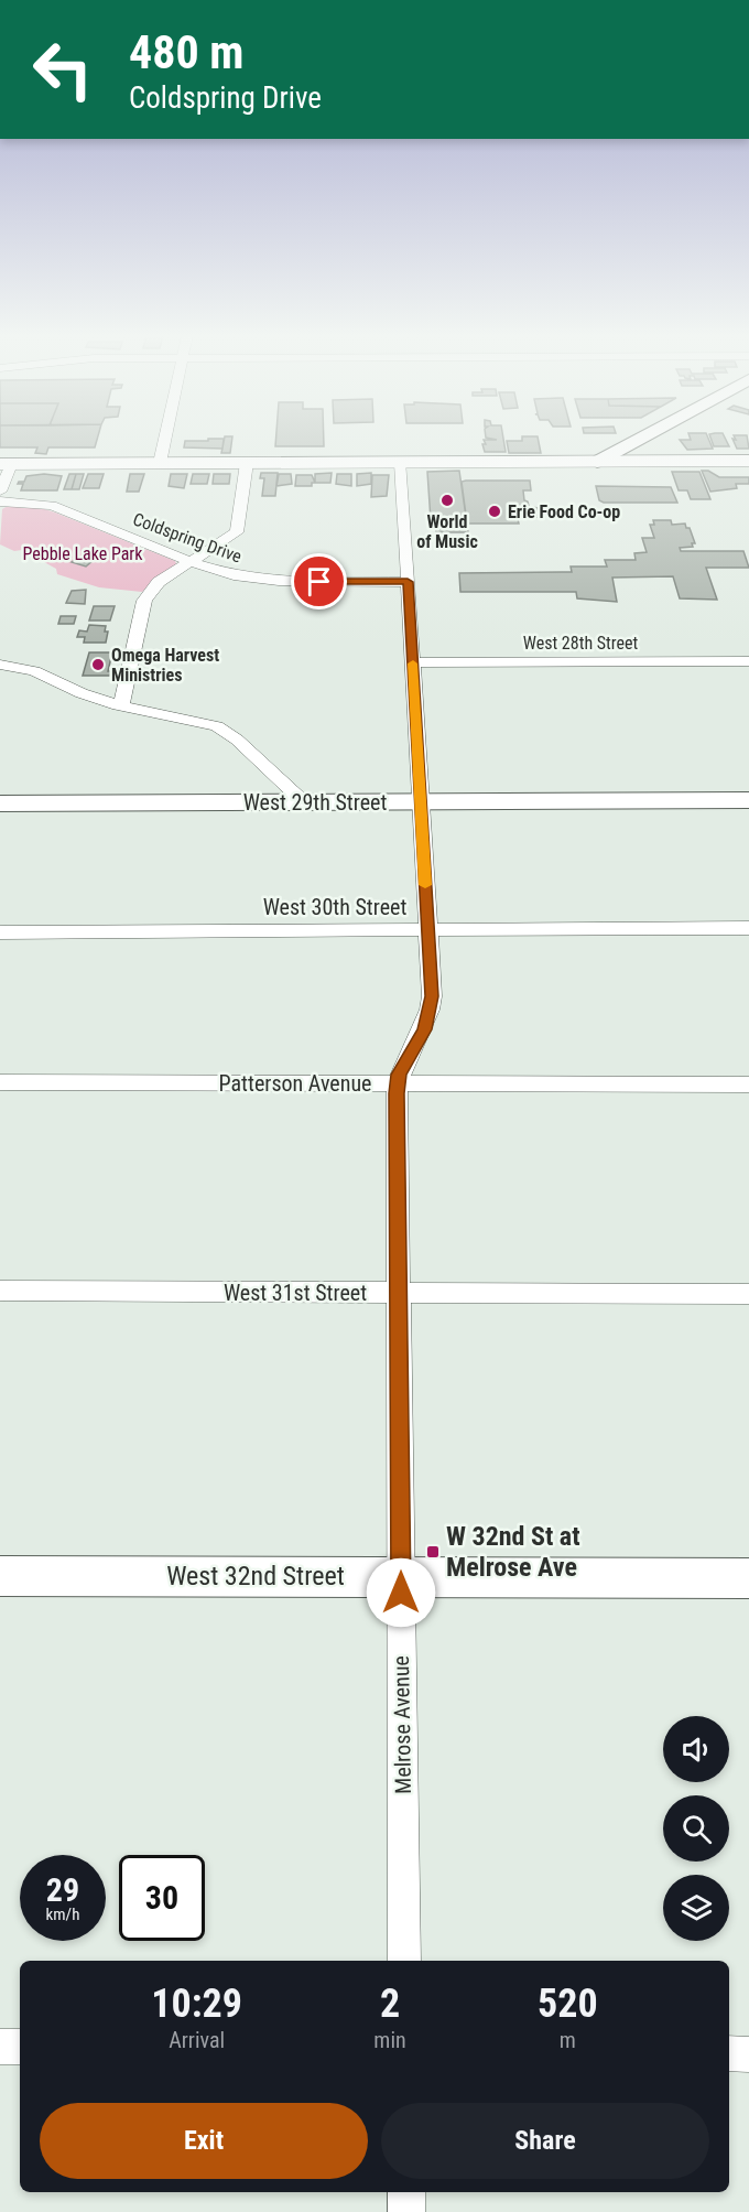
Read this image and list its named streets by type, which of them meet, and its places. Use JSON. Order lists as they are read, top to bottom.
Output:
{
  "streets": {
    "street": [
      "Coldspring Drive",
      "West 28th Street",
      "West 29th Street",
      "West 30th Street",
      "Patterson Avenue",
      "West 31st Street",
      "West 32nd Street",
      "Melrose Avenue"
    ]
  },
  "crossings": [
    ["Coldspring Drive", "Melrose Avenue"],
    ["West 28th Street", "Melrose Avenue"],
    ["West 29th Street", "Melrose Avenue"],
    ["West 30th Street", "Melrose Avenue"],
    ["Patterson Avenue", "Melrose Avenue"],
    ["West 31st Street", "Melrose Avenue"],
    ["West 32nd Street", "Melrose Avenue"]
  ],
  "parks": ["Pebble Lake Park"],
  "places": {
    "other": ["World of Music", "Erie Food Co-op", "Omega Harvest Ministries"],
    "transit": ["W 32nd St at Melrose Ave"]
  },
  "page": {
    "turn": ["480 m", "Coldspring Drive"],
    "speed": "29 km/h",
    "limit": "30",
    "eta": [
      "10:29",
      "Arrival",
      "2",
      "min",
      "520",
      "m"
    ],
    "buttons": ["Exit", "Share"]
  }
}
